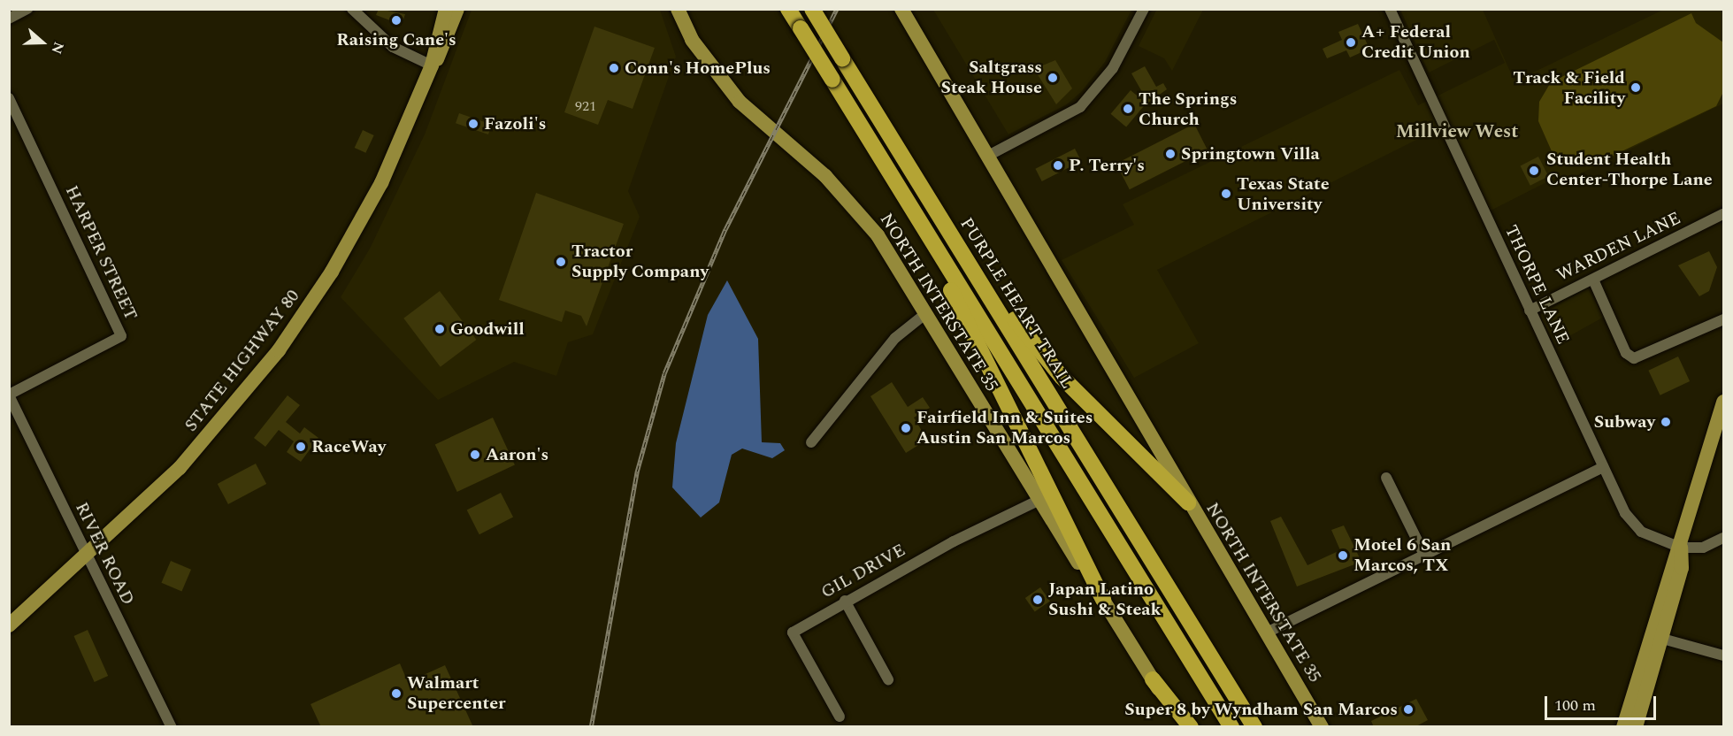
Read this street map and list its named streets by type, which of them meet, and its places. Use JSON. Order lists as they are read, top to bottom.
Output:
{
  "streets": {
    "highway": ["PURPLE HEART TRAIL"],
    "main road": ["NORTH INTERSTATE 35", "STATE HIGHWAY 80"],
    "street": [
      "WARDEN LANE",
      "HARPER STREET",
      "THORPE LANE",
      "RIVER ROAD",
      "GIL DRIVE"
    ]
  },
  "crossings": [
    ["WARDEN LANE", "THORPE LANE"],
    ["HARPER STREET", "RIVER ROAD"],
    ["NORTH INTERSTATE 35", "GIL DRIVE"],
    ["STATE HIGHWAY 80", "RIVER ROAD"]
  ],
  "districts": ["Millview West"],
  "places": [
    "Raising Cane's",
    "A+ Federal Credit Union",
    "Conn's HomePlus",
    "Saltgrass Steak House",
    "Track & Field Facility",
    "The Springs Church",
    "Fazoli's",
    "Springtown Villa",
    "P. Terry's",
    "Student Health Center-Thorpe Lane",
    "Texas State University",
    "Tractor Supply Company",
    "Goodwill",
    "Subway",
    "Fairfield Inn & Suites Austin San Marcos",
    "RaceWay",
    "Aaron's",
    "Motel 6 San Marcos, TX",
    "Japan Latino Sushi & Steak",
    "Walmart Supercenter",
    "Super 8 by Wyndham San Marcos"
  ],
  "house_numbers": ["921"],
  "scale_bar": "100 m",
  "north": "right"
}
